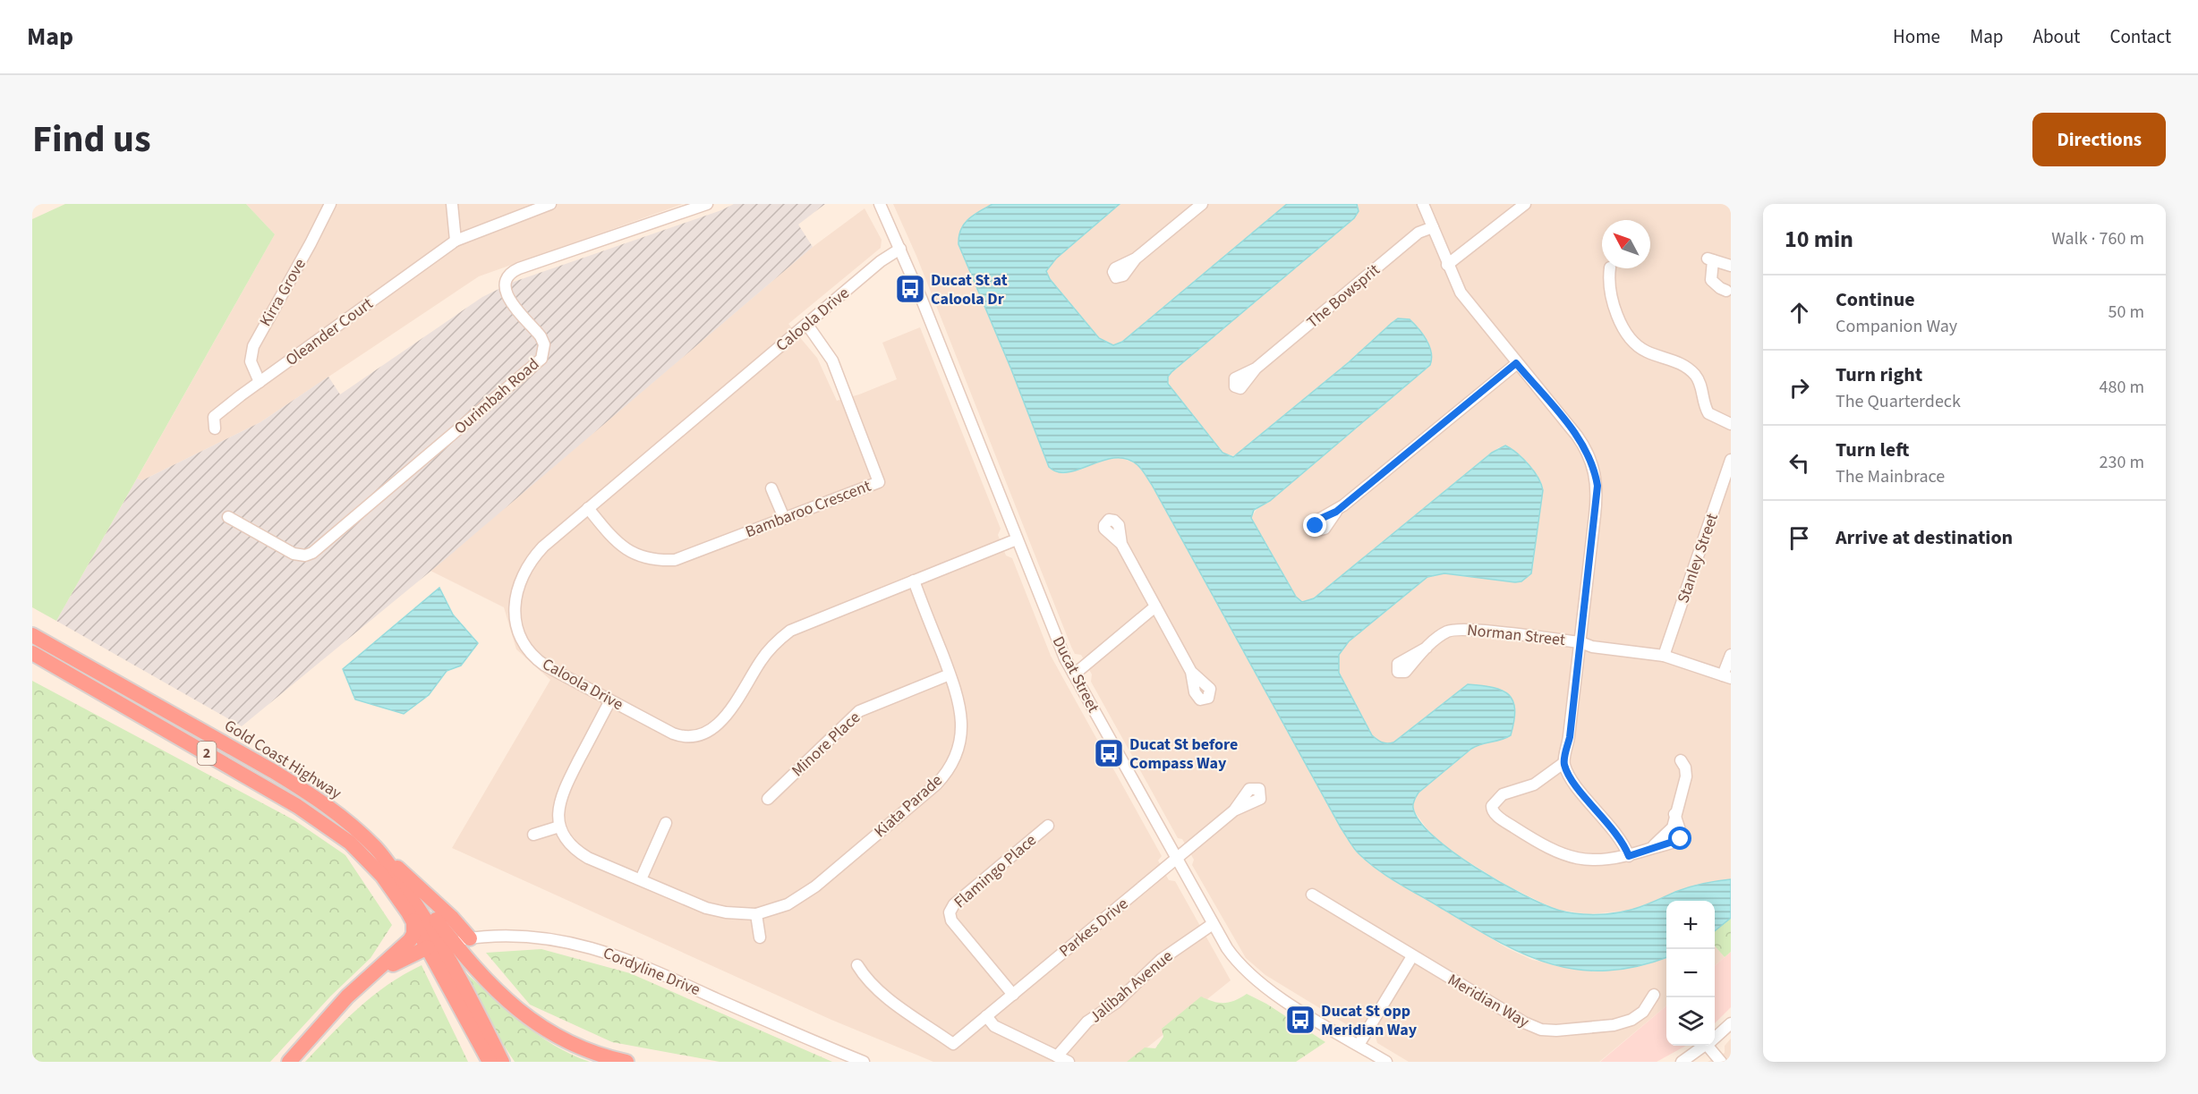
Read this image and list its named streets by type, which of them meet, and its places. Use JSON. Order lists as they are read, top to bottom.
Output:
{
  "streets": {
    "highway": ["2", "Gold Coast Highway"],
    "street": [
      "Kirra Grove",
      "The Bowsprit",
      "Caloola Drive",
      "Oleander Court",
      "Ourimbah Road",
      "Bambaroo Crescent",
      "Stanley Street",
      "Norman Street",
      "Ducat Street",
      "Minore Place",
      "Kiata Parade",
      "Flamingo Place",
      "Parkes Drive",
      "Cordyline Drive",
      "Jalibah Avenue",
      "Meridian Way"
    ]
  },
  "crossings": [
    ["Kirra Grove", "Oleander Court"],
    ["Caloola Drive", "Bambaroo Crescent"],
    ["Caloola Drive", "Ducat Street"],
    ["Caloola Drive", "Kiata Parade"],
    ["Stanley Street", "Norman Street"],
    ["Ducat Street", "Parkes Drive"],
    ["Ducat Street", "Jalibah Avenue"],
    ["Minore Place", "Kiata Parade"],
    ["Gold Coast Highway", "Cordyline Drive"],
    ["Flamingo Place", "Parkes Drive"]
  ],
  "places": {
    "bus stop": ["Ducat St at Caloola Dr", "Ducat St before Compass Way", "Ducat St opp Meridian Way"]
  },
  "north": "top left",
  "page": {
    "header": "Map",
    "nav": [
      "Home",
      "Map",
      "About",
      "Contact"
    ],
    "title": "Find us",
    "buttons": "Directions",
    "heading": ["10 min", "Walk · 760 m"],
    "list": [
      ["Continue", "Companion Way", "50 m"],
      ["Turn right", "The Quarterdeck", "480 m"],
      ["Turn left", "The Mainbrace", "230 m"],
      "Arrive at destination"
    ],
    "map_buttons": ["+", "−"]
  }
}
